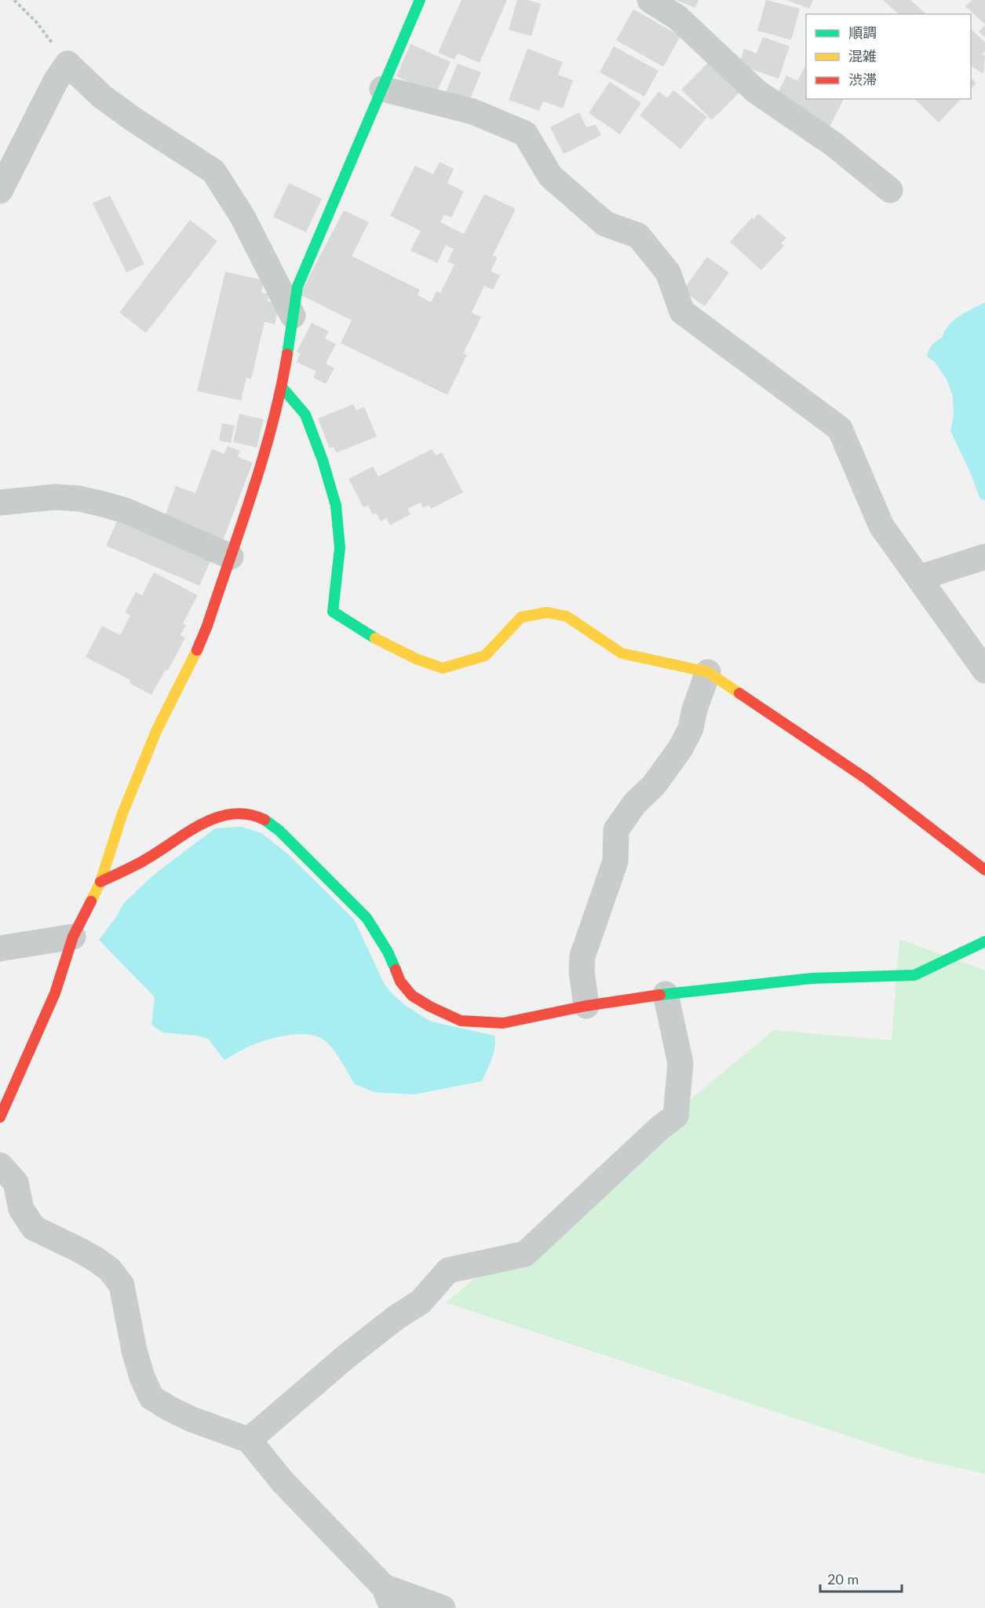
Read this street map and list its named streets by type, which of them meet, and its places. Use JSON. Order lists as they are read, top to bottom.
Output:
{
  "legend": ["順調", "混雑", "渋滞"],
  "scale_bar": "20 m"
}
